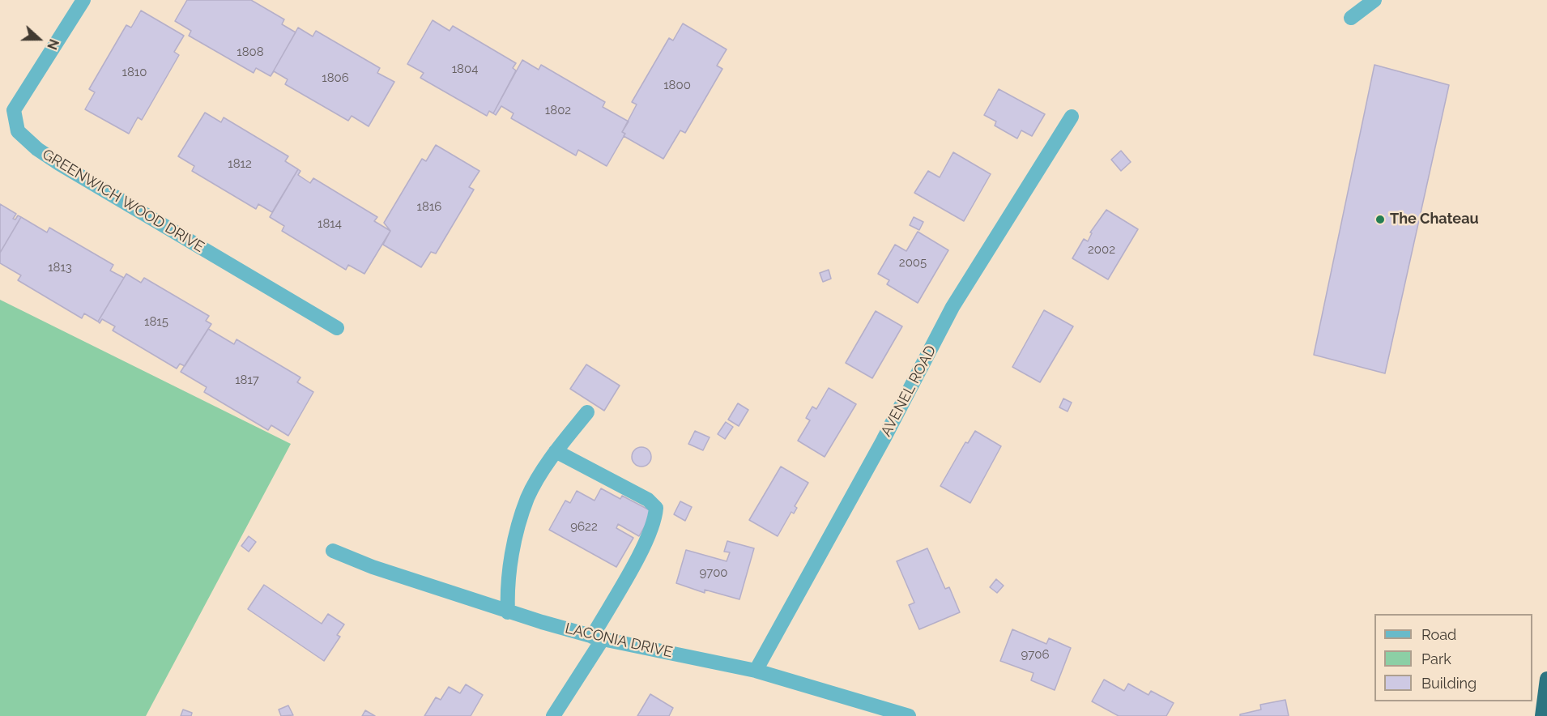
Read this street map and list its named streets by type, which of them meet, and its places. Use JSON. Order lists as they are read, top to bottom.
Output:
{
  "streets": {
    "street": ["GREENWICH WOOD DRIVE", "AVENEL ROAD", "LACONIA DRIVE"]
  },
  "crossings": [
    ["AVENEL ROAD", "LACONIA DRIVE"]
  ],
  "places": ["The Chateau"],
  "house_numbers": [
    "1808",
    "1804",
    "1810",
    "1806",
    "1800",
    "1802",
    "1812",
    "1816",
    "1814",
    "2002",
    "2005",
    "1813",
    "1815",
    "1817",
    "9622",
    "9700",
    "9706"
  ],
  "legend": ["Road", "Park", "Building"],
  "north": "right"
}
